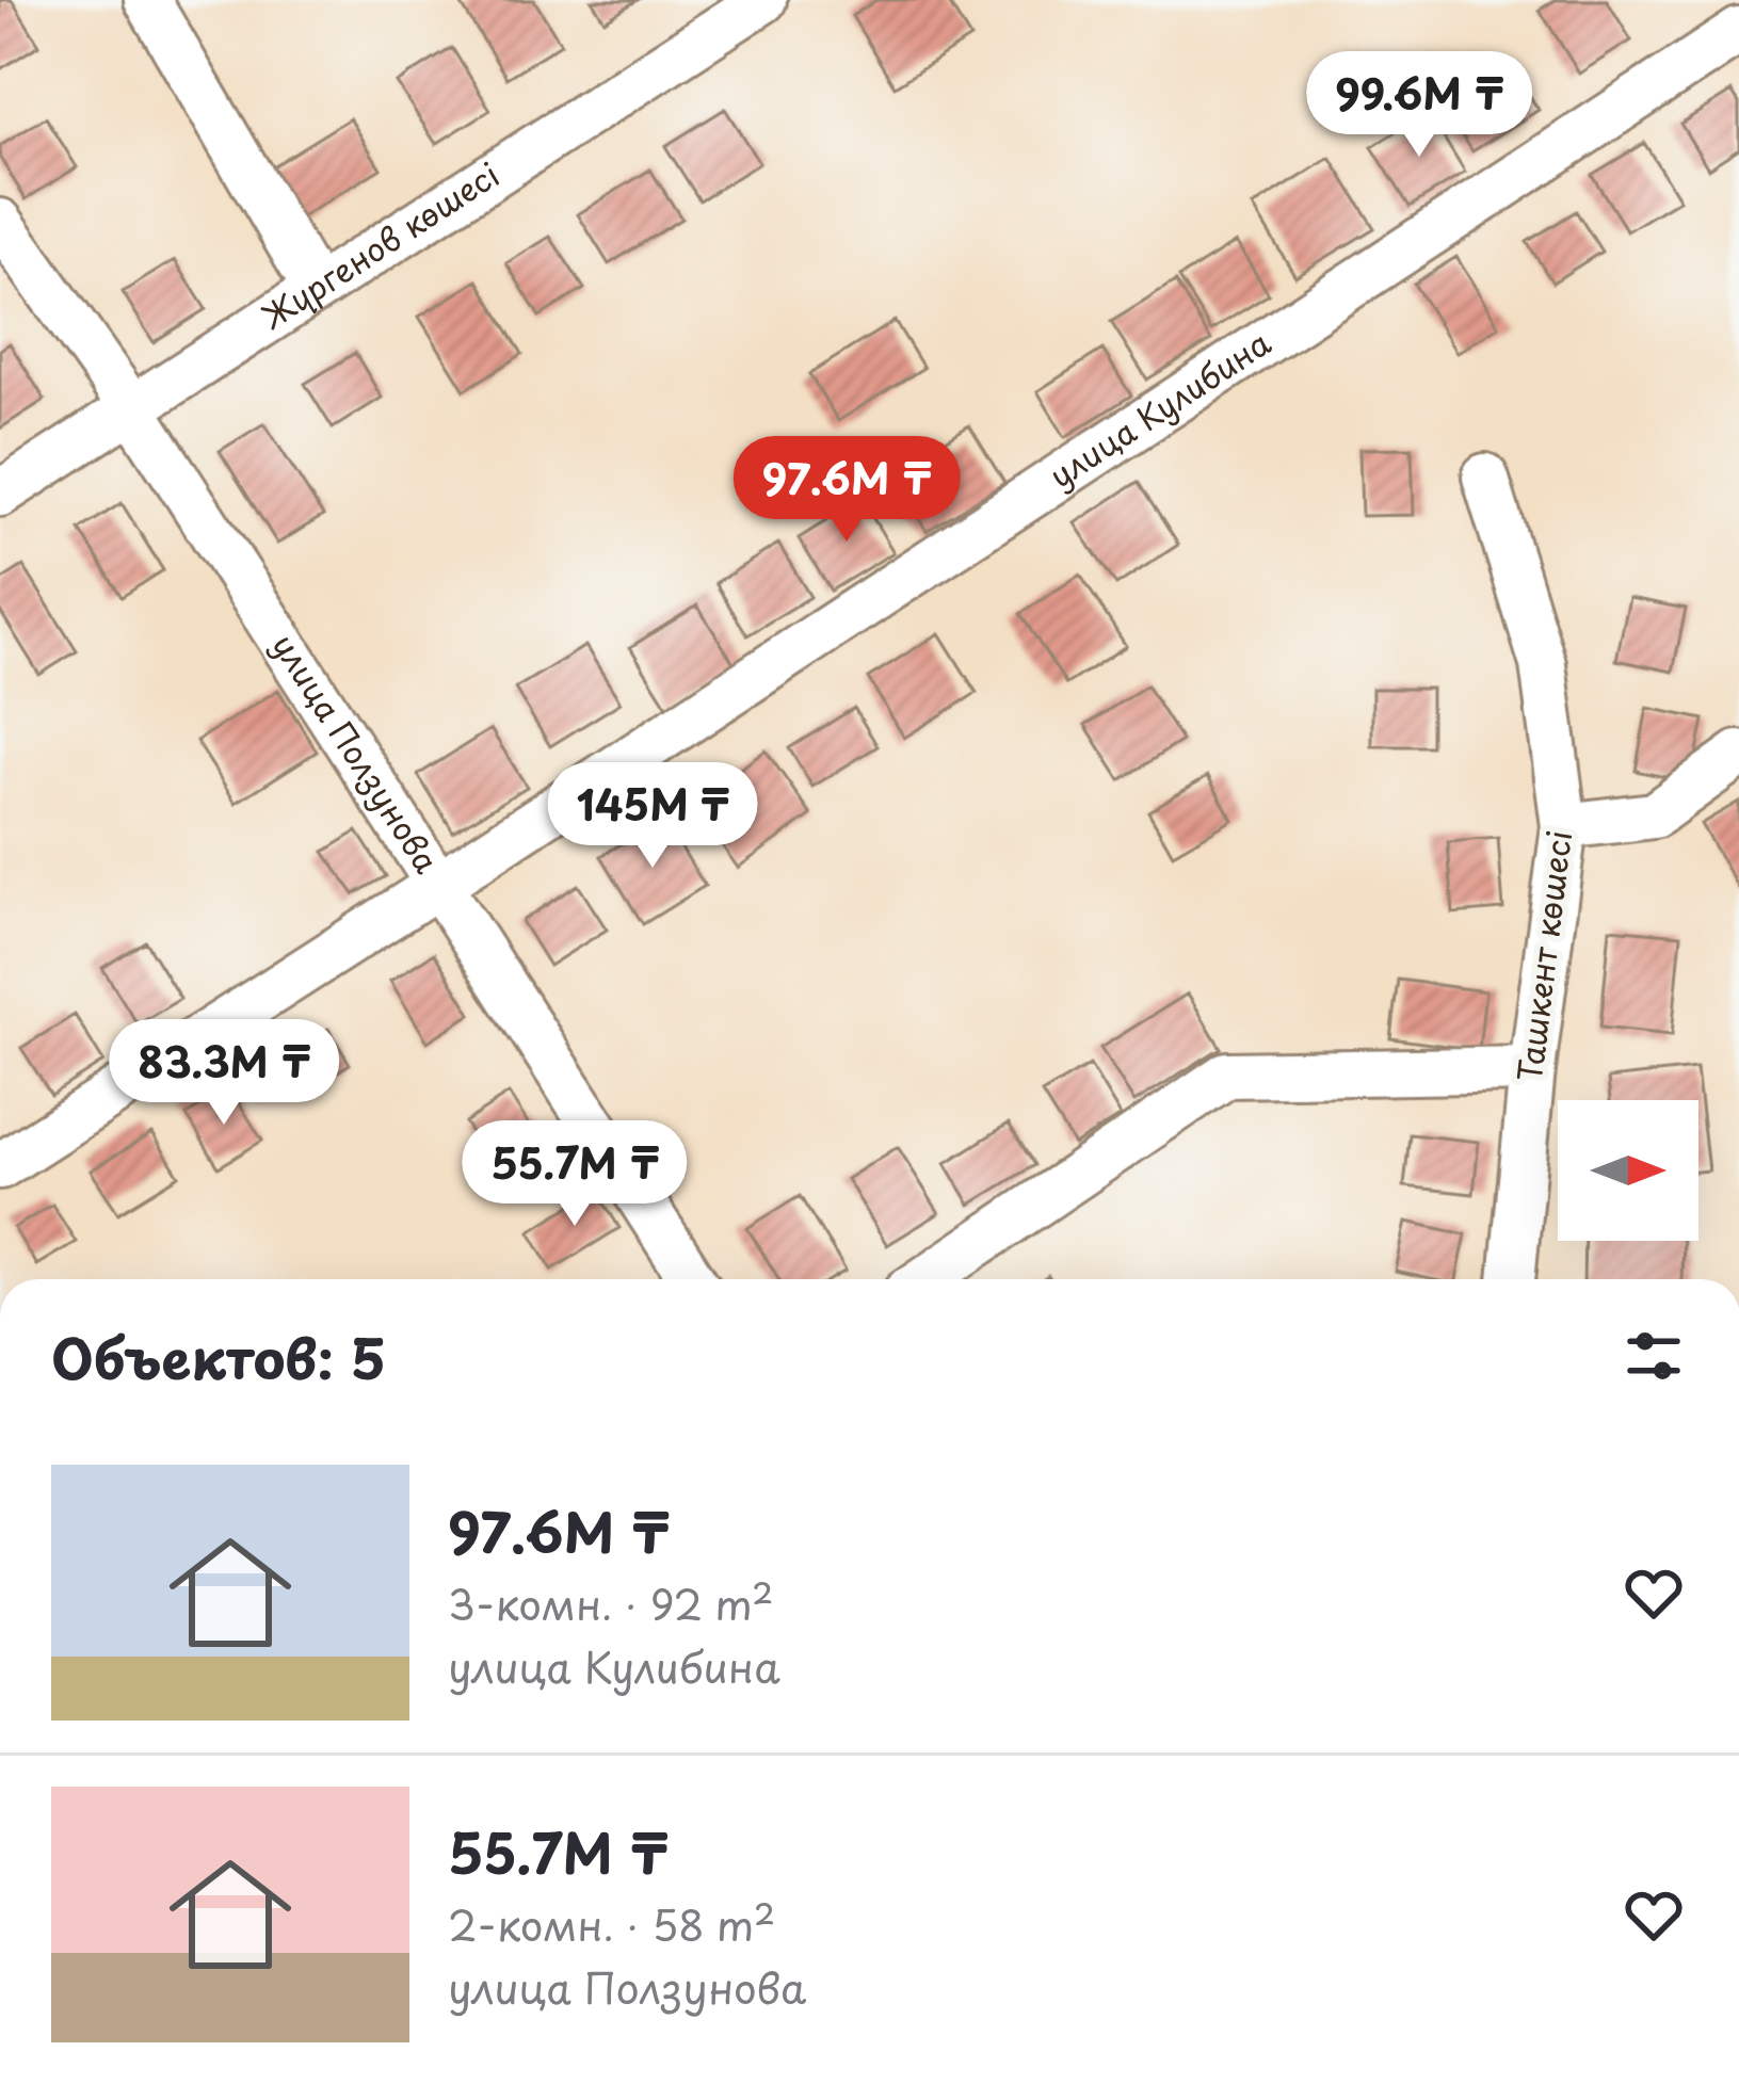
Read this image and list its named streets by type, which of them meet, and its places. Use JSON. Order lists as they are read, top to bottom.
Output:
{
  "streets": {
    "street": [
      "Жүргенов көшесі",
      "улица Кулибина",
      "улица Ползунова",
      "Ташкент көшесі"
    ]
  },
  "crossings": [
    ["Жүргенов көшесі", "улица Ползунова"],
    ["улица Кулибина", "улица Ползунова"]
  ],
  "north": "right",
  "page": {
    "price": [
      "99.6M ₸",
      "97.6M ₸",
      "145M ₸",
      "83.3M ₸",
      "55.7M ₸"
    ],
    "heading": "Объектов: 5",
    "list": [
      {
        "name": "97.6M ₸",
        "note": "3-комн. · 92 m² · улица Кулибина"
      },
      {
        "name": "55.7M ₸",
        "note": "2-комн. · 58 m² · улица Ползунова"
      }
    ]
  }
}
